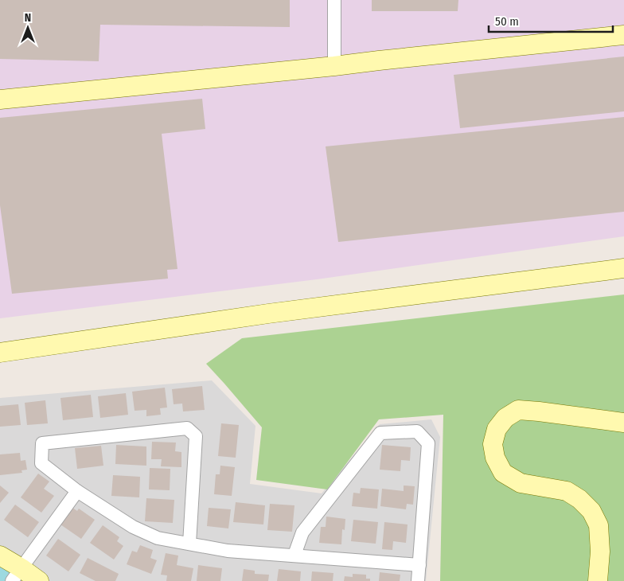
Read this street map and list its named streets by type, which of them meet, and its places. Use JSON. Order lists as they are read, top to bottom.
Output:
{
  "scale_bar": "50 m",
  "north": "top"
}
